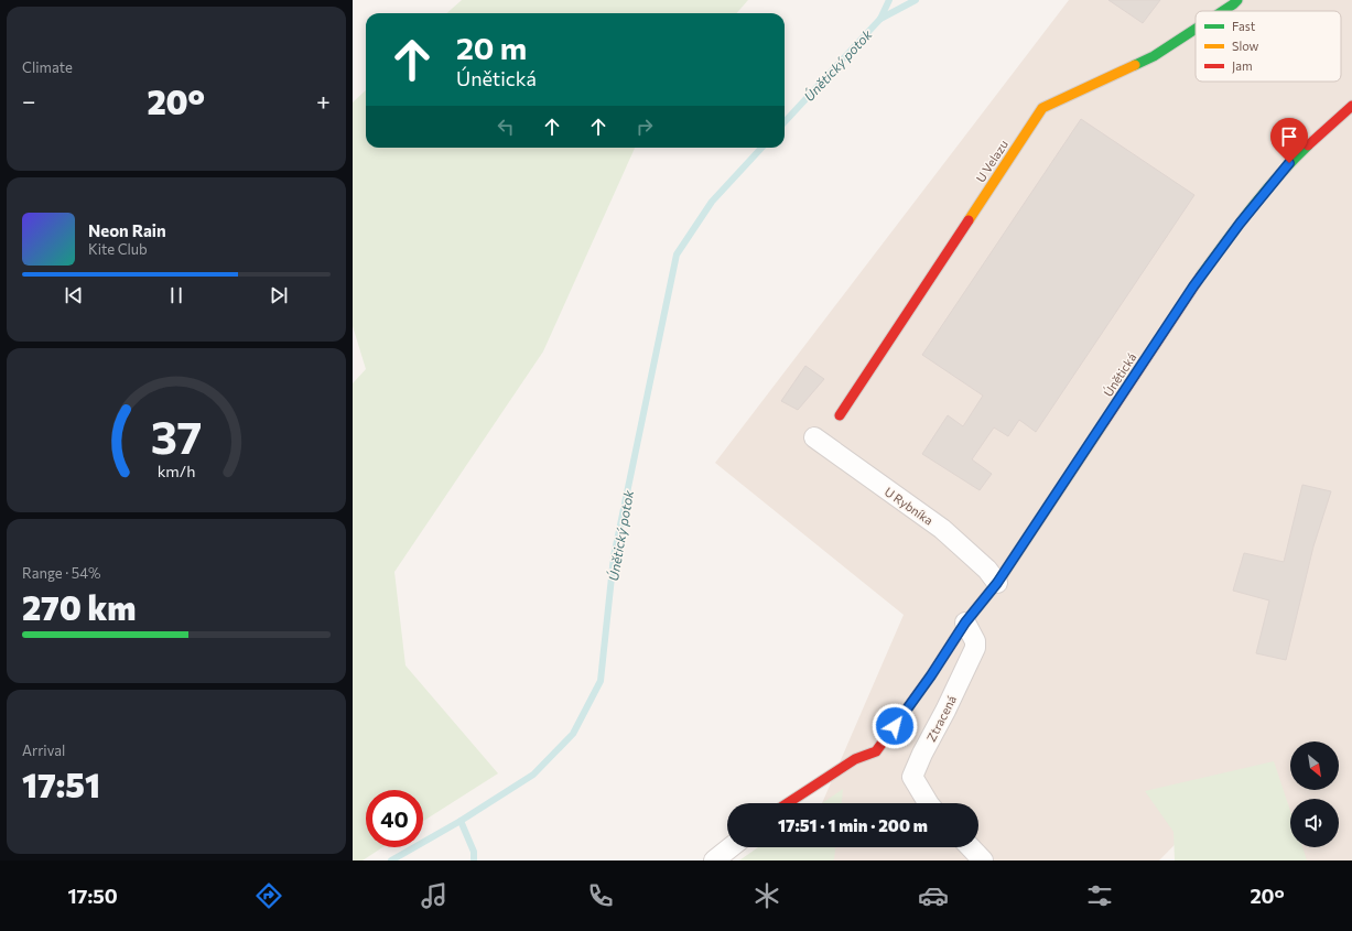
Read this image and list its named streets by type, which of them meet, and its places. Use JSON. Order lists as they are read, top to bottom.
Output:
{
  "streets": {
    "street": [
      "U Velazu",
      "Únětická",
      "U Rybníka",
      "Ztracená"
    ]
  },
  "crossings": [
    ["Únětická", "U Rybníka"],
    ["Únětická", "Ztracená"]
  ],
  "water": ["Únětický potok"],
  "legend": ["Fast", "Slow", "Jam"],
  "north": "bottom right",
  "page": {
    "tile": [
      "Climate",
      ["Range · 54%", "270 km"],
      ["Arrival", "17:51"]
    ],
    "turn": ["20 m", "Únětická"],
    "heat": ["−", "20°", "+"],
    "song": ["Neon Rain", "Kite Club"],
    "limit": "40",
    "trip": "17:51 · 1 min · 200 m",
    "tabs": ["17:50", "20°"],
    "gauge": ["37", "km/h"]
  }
}
